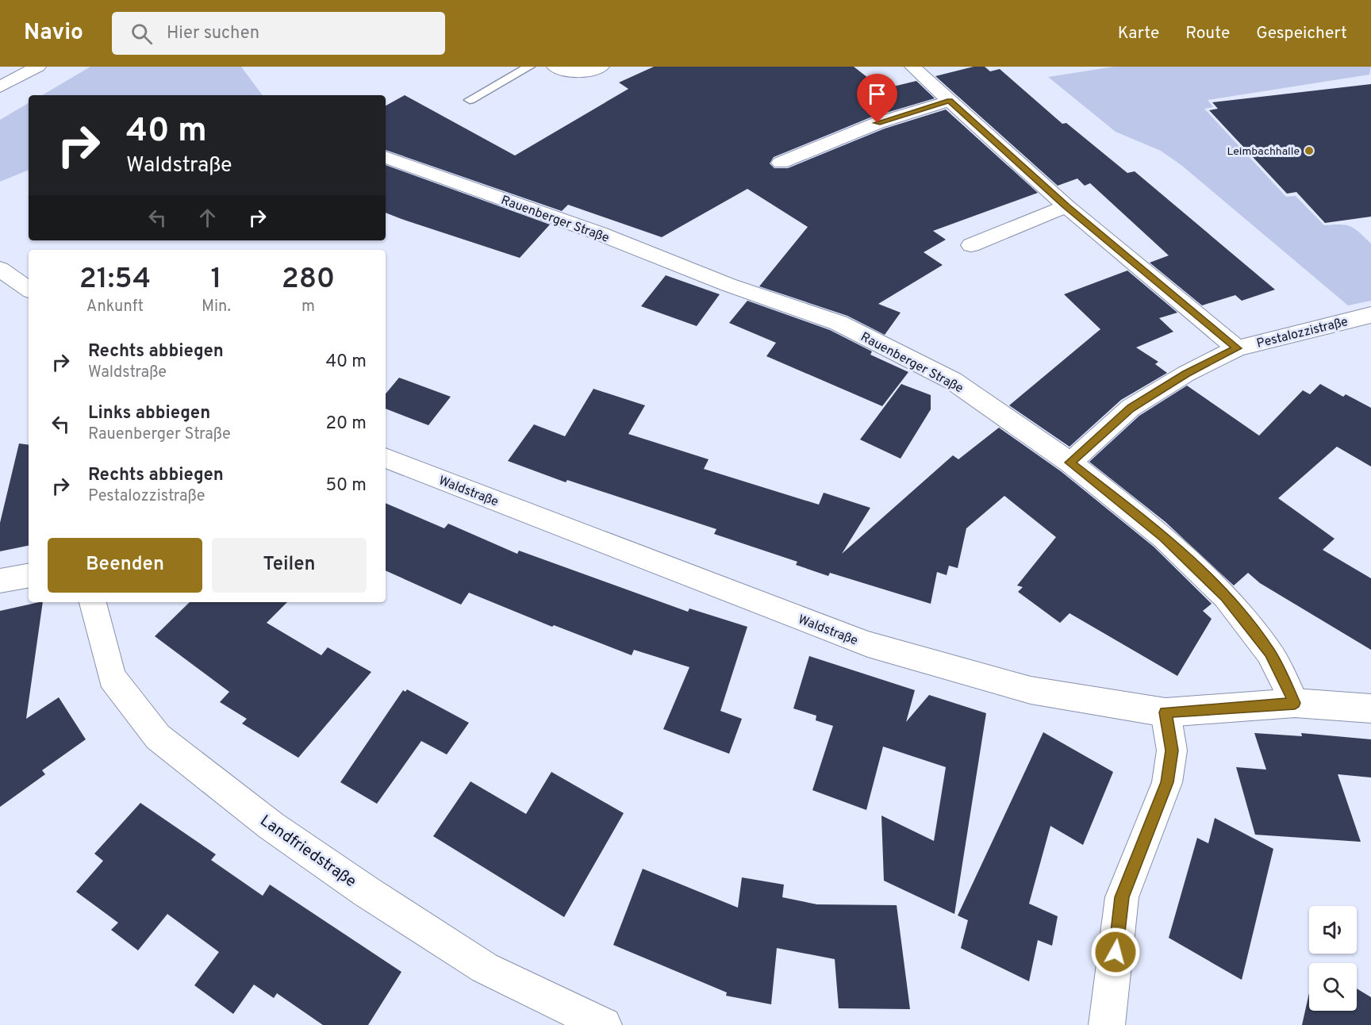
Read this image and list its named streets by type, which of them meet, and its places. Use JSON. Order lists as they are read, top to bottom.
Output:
{
  "streets": {
    "main road": [
      "Rauenberger Straße",
      "Pestalozzistraße",
      "Waldstraße",
      "Landfriedstraße"
    ]
  },
  "crossings": [
    ["Rauenberger Straße", "Pestalozzistraße"],
    ["Rauenberger Straße", "Waldstraße"]
  ],
  "places": ["Leimbachhalle"],
  "page": {
    "header": "Navio",
    "search": "Hier suchen",
    "nav": ["Karte", "Route", "Gespeichert"],
    "turn": ["40 m", "Waldstraße"],
    "eta": [
      "21:54",
      "Ankunft",
      "1",
      "Min.",
      "280",
      "m"
    ],
    "list": [
      {
        "name": "Rechts abbiegen",
        "note": "Waldstraße",
        "value": "40 m"
      },
      {
        "name": "Links abbiegen",
        "note": "Rauenberger Straße",
        "value": "20 m"
      },
      {
        "name": "Rechts abbiegen",
        "note": "Pestalozzistraße",
        "value": "50 m"
      }
    ],
    "buttons": ["Beenden", "Teilen"]
  }
}
